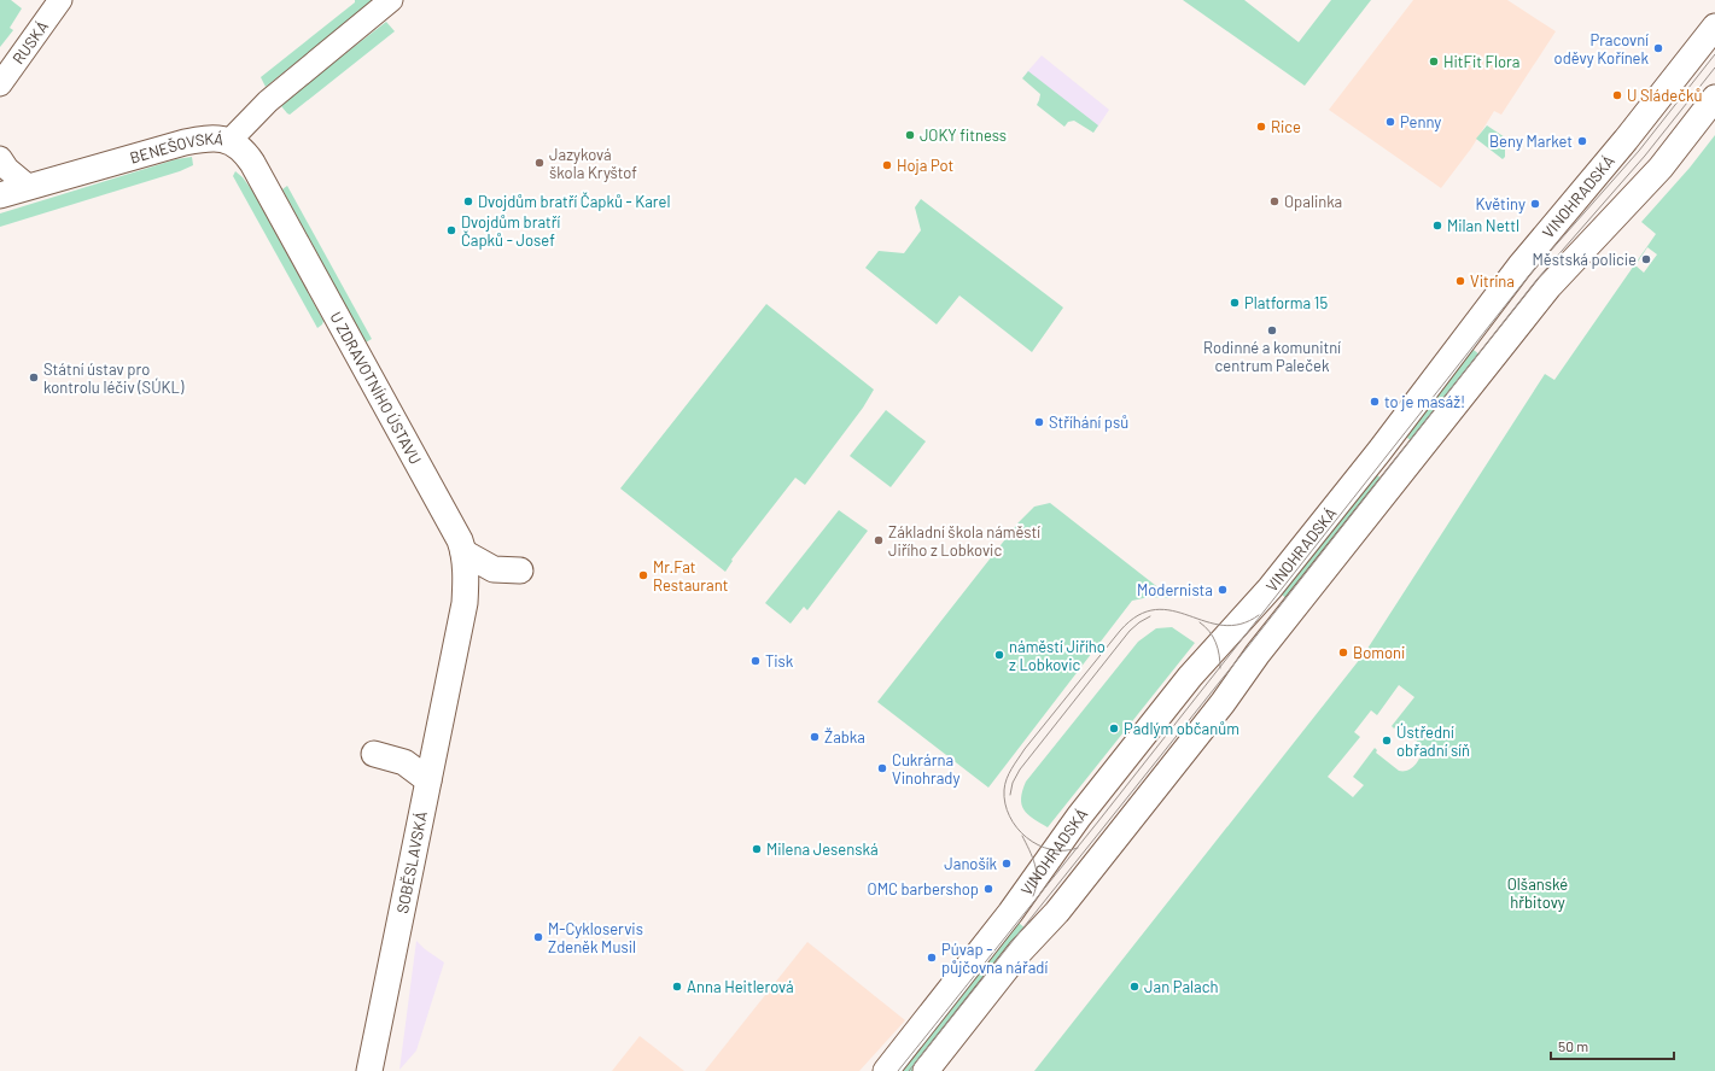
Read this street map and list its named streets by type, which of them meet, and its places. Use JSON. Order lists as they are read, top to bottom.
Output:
{
  "streets": {
    "main road": [
      "BENEŠOVSKÁ",
      "VINOHRADSKÁ",
      "U ZDRAVOTNÍHO ÚSTAVU",
      "SOBĚSLAVSKÁ"
    ],
    "street": ["RUSKÁ"]
  },
  "crossings": [
    ["BENEŠOVSKÁ", "U ZDRAVOTNÍHO ÚSTAVU"],
    ["U ZDRAVOTNÍHO ÚSTAVU", "SOBĚSLAVSKÁ"]
  ],
  "parks": ["Olšanské hřbitovy"],
  "places": [
    "Pracovní oděvy Kořínek",
    "HitFit Flora",
    "U Sládečků",
    "Penny",
    "Rice",
    "JOKY fitness",
    "Beny Market",
    "Jazyková škola Kryštof",
    "Hoja Pot",
    "Dvojdům bratří Čapků - Karel",
    "Opalinka",
    "Květiny",
    "Milan Nettl",
    "Dvojdům bratří Čapků - Josef",
    "Městská policie",
    "Vitrína",
    "Platforma 15",
    "Rodinné a komunitní centrum Paleček",
    "Státní ústav pro kontrolu léčiv (SÚKL)",
    "to je masáž!",
    "Stříhání psů",
    "Základní škola náměstí Jiřího z Lobkovic",
    "Mr.Fat Restaurant",
    "Modernista",
    "Bomoni",
    "náměstí Jiřího z Lobkovic",
    "Tisk",
    "Padlým občanům",
    "Žabka",
    "Ústřední obřadní síň",
    "Cukrárna Vinohrady",
    "Milena Jesenská",
    "Janošík",
    "OMC barbershop",
    "M-Cykloservis Zdeněk Musil",
    "Púvap - půjčovna nářadí",
    "Anna Heitlerová",
    "Jan Palach"
  ],
  "scale_bar": "50 m"
}
